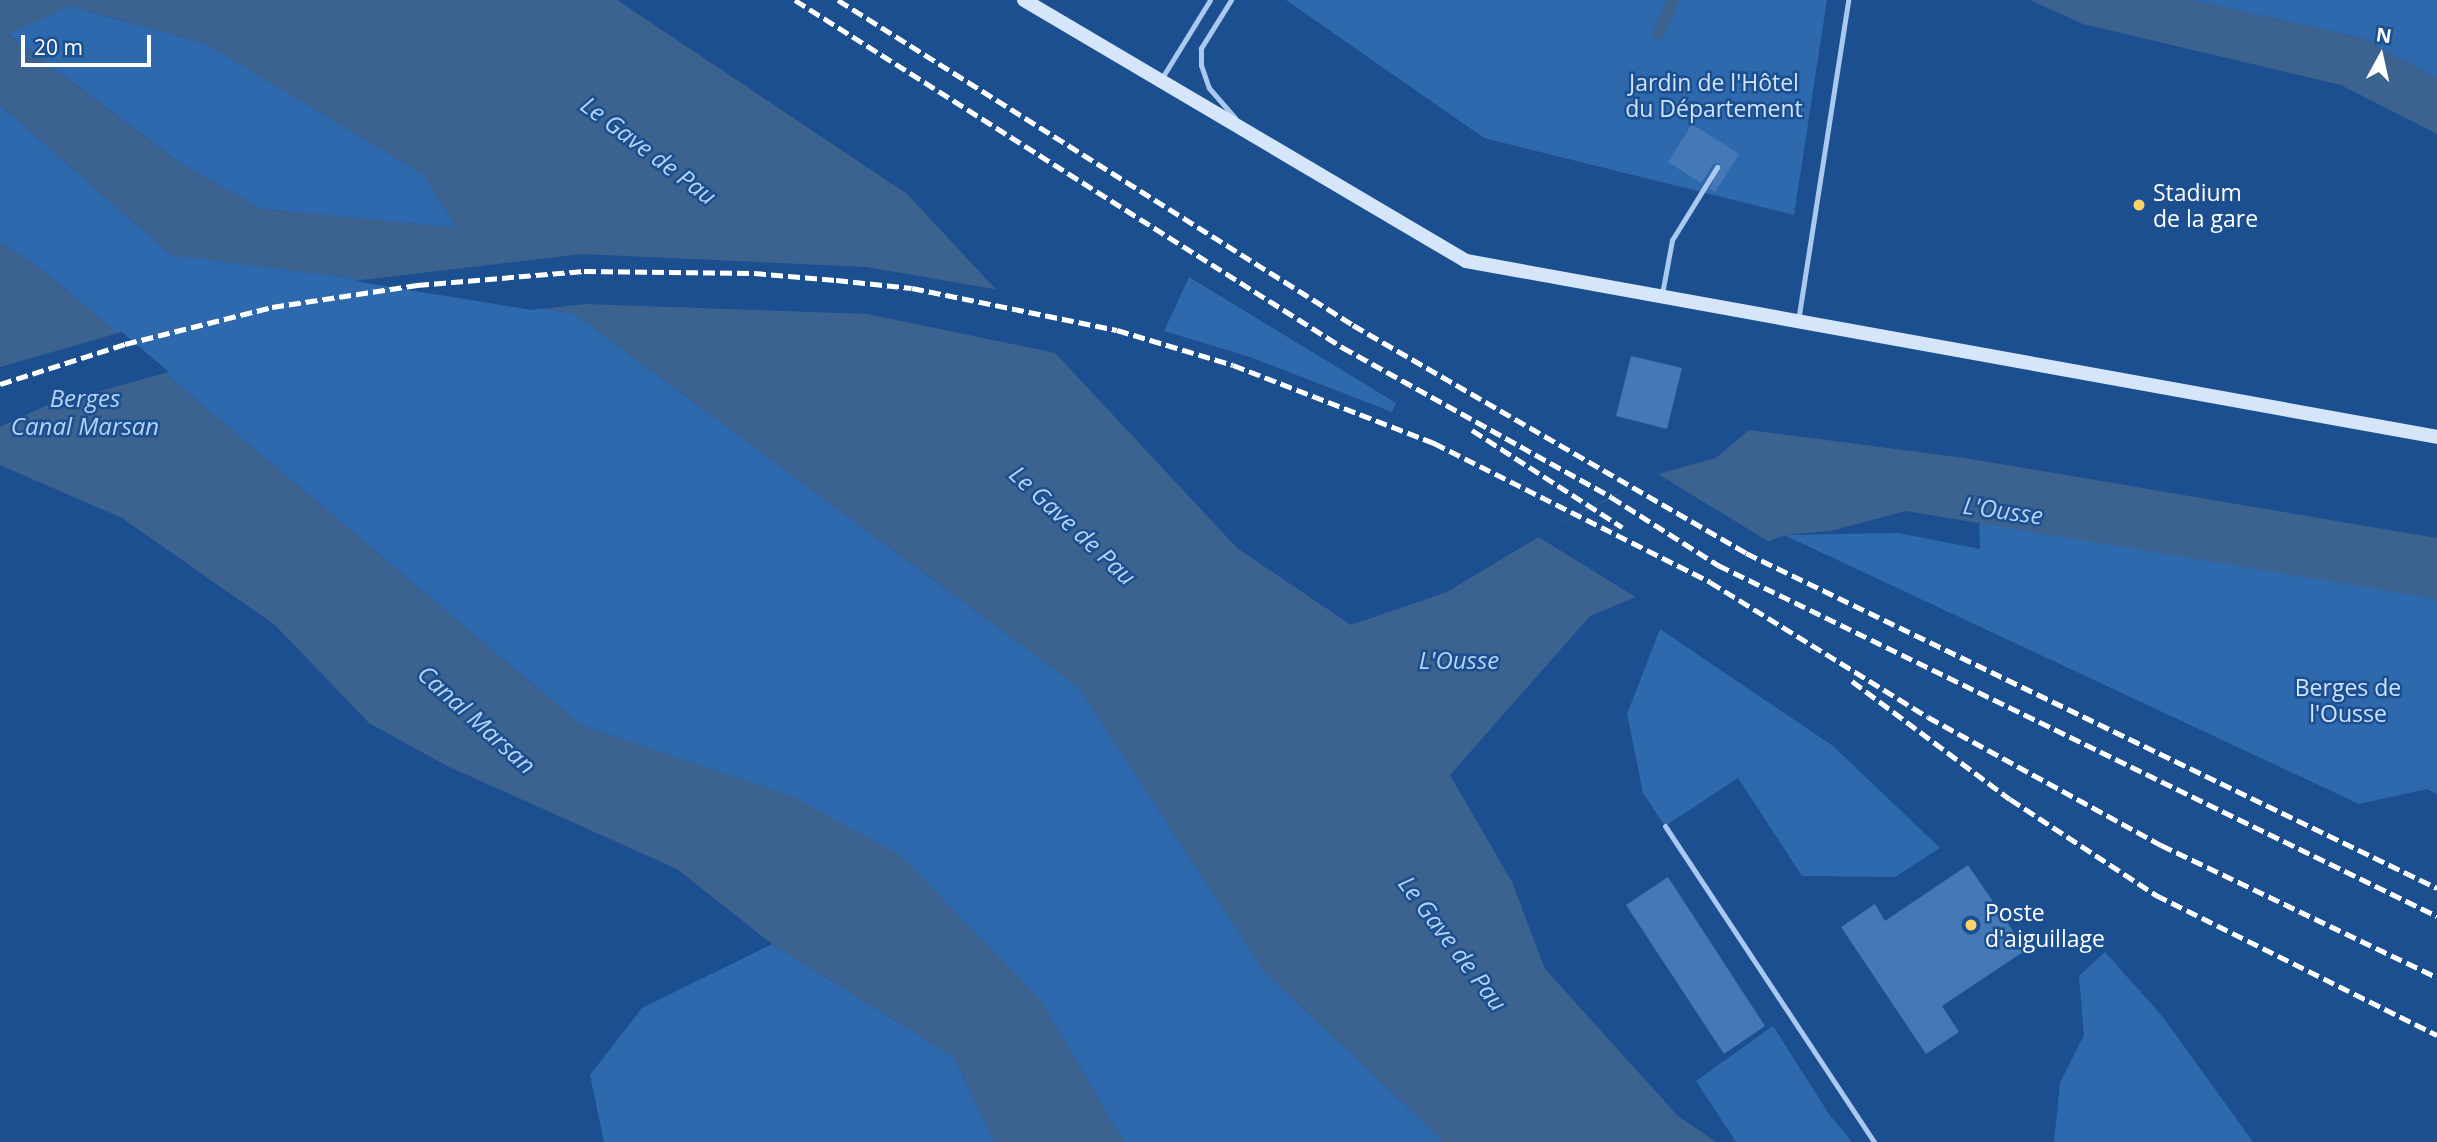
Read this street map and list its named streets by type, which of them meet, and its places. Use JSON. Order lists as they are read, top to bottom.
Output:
{
  "water": [
    "Le Gave de Pau",
    "Berges Canal Marsan",
    "L'Ousse",
    "Canal Marsan"
  ],
  "parks": ["Jardin de l'Hôtel du Département", "Berges de l'Ousse"],
  "places": ["Stadium de la gare", "Poste d'aiguillage"],
  "scale_bar": "20 m",
  "north": "top"
}
